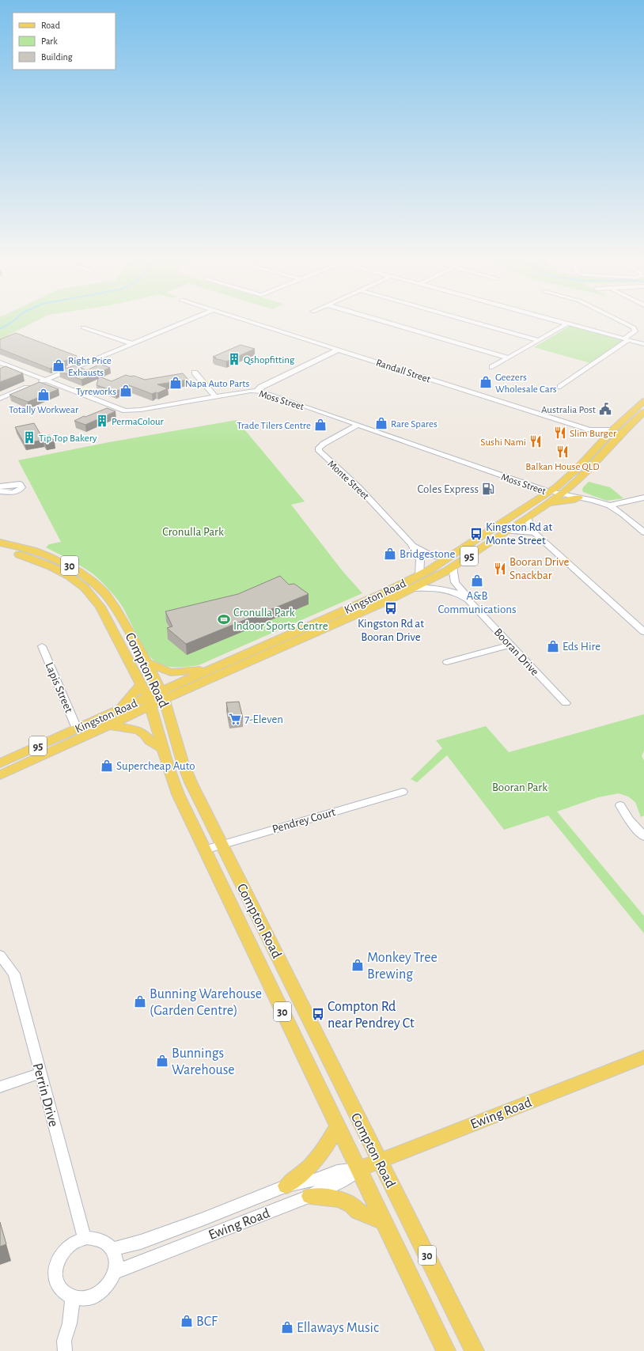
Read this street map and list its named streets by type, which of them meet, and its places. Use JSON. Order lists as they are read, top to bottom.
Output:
{
  "streets": {
    "main road": [
      "95",
      "30",
      "Kingston Road",
      "Compton Road",
      "Ewing Road"
    ],
    "street": [
      "Randall Street",
      "Moss Street",
      "Monte Street",
      "Booran Drive",
      "Lapis Street",
      "Pendrey Court",
      "Perrin Drive"
    ]
  },
  "crossings": [
    ["Randall Street", "Kingston Road"],
    ["Moss Street", "Monte Street"],
    ["Moss Street", "Kingston Road"],
    ["Monte Street", "Kingston Road"],
    ["Kingston Road", "Booran Drive"],
    ["Kingston Road", "Compton Road"],
    ["Kingston Road", "Lapis Street"],
    ["Compton Road", "Pendrey Court"],
    ["Compton Road", "Ewing Road"],
    ["Perrin Drive", "Ewing Road"]
  ],
  "parks": ["Cronulla Park", "Booran Park"],
  "places": {
    "building": ["Qshopfitting", "PermaColour", "Tip Top Bakery"],
    "shop": [
      "Right Price Exhausts",
      "Geezers Wholesale Cars",
      "Napa Auto Parts",
      "Tyreworks",
      "Totally Workwear",
      "Rare Spares",
      "Trade Tilers Centre",
      "Bridgestone",
      "A&B Communications",
      "Eds Hire",
      "Supercheap Auto",
      "Monkey Tree Brewing",
      "Bunning Warehouse (Garden Centre)",
      "Bunnings Warehouse",
      "BCF",
      "Ellaways Music"
    ],
    "public building": ["Australia Post"],
    "restaurant": [
      "Slim Burger",
      "Sushi Nami",
      "Balkan House QLD",
      "Booran Drive Snackbar"
    ],
    "fuel station": ["Coles Express"],
    "bus stop": ["Kingston Rd at Monte Street", "Kingston Rd at Booran Drive", "Compton Rd near Pendrey Ct"],
    "sports": ["Cronulla Park Indoor Sports Centre"],
    "supermarket": ["7-Eleven"]
  },
  "legend": ["Road", "Park", "Building"]
}
